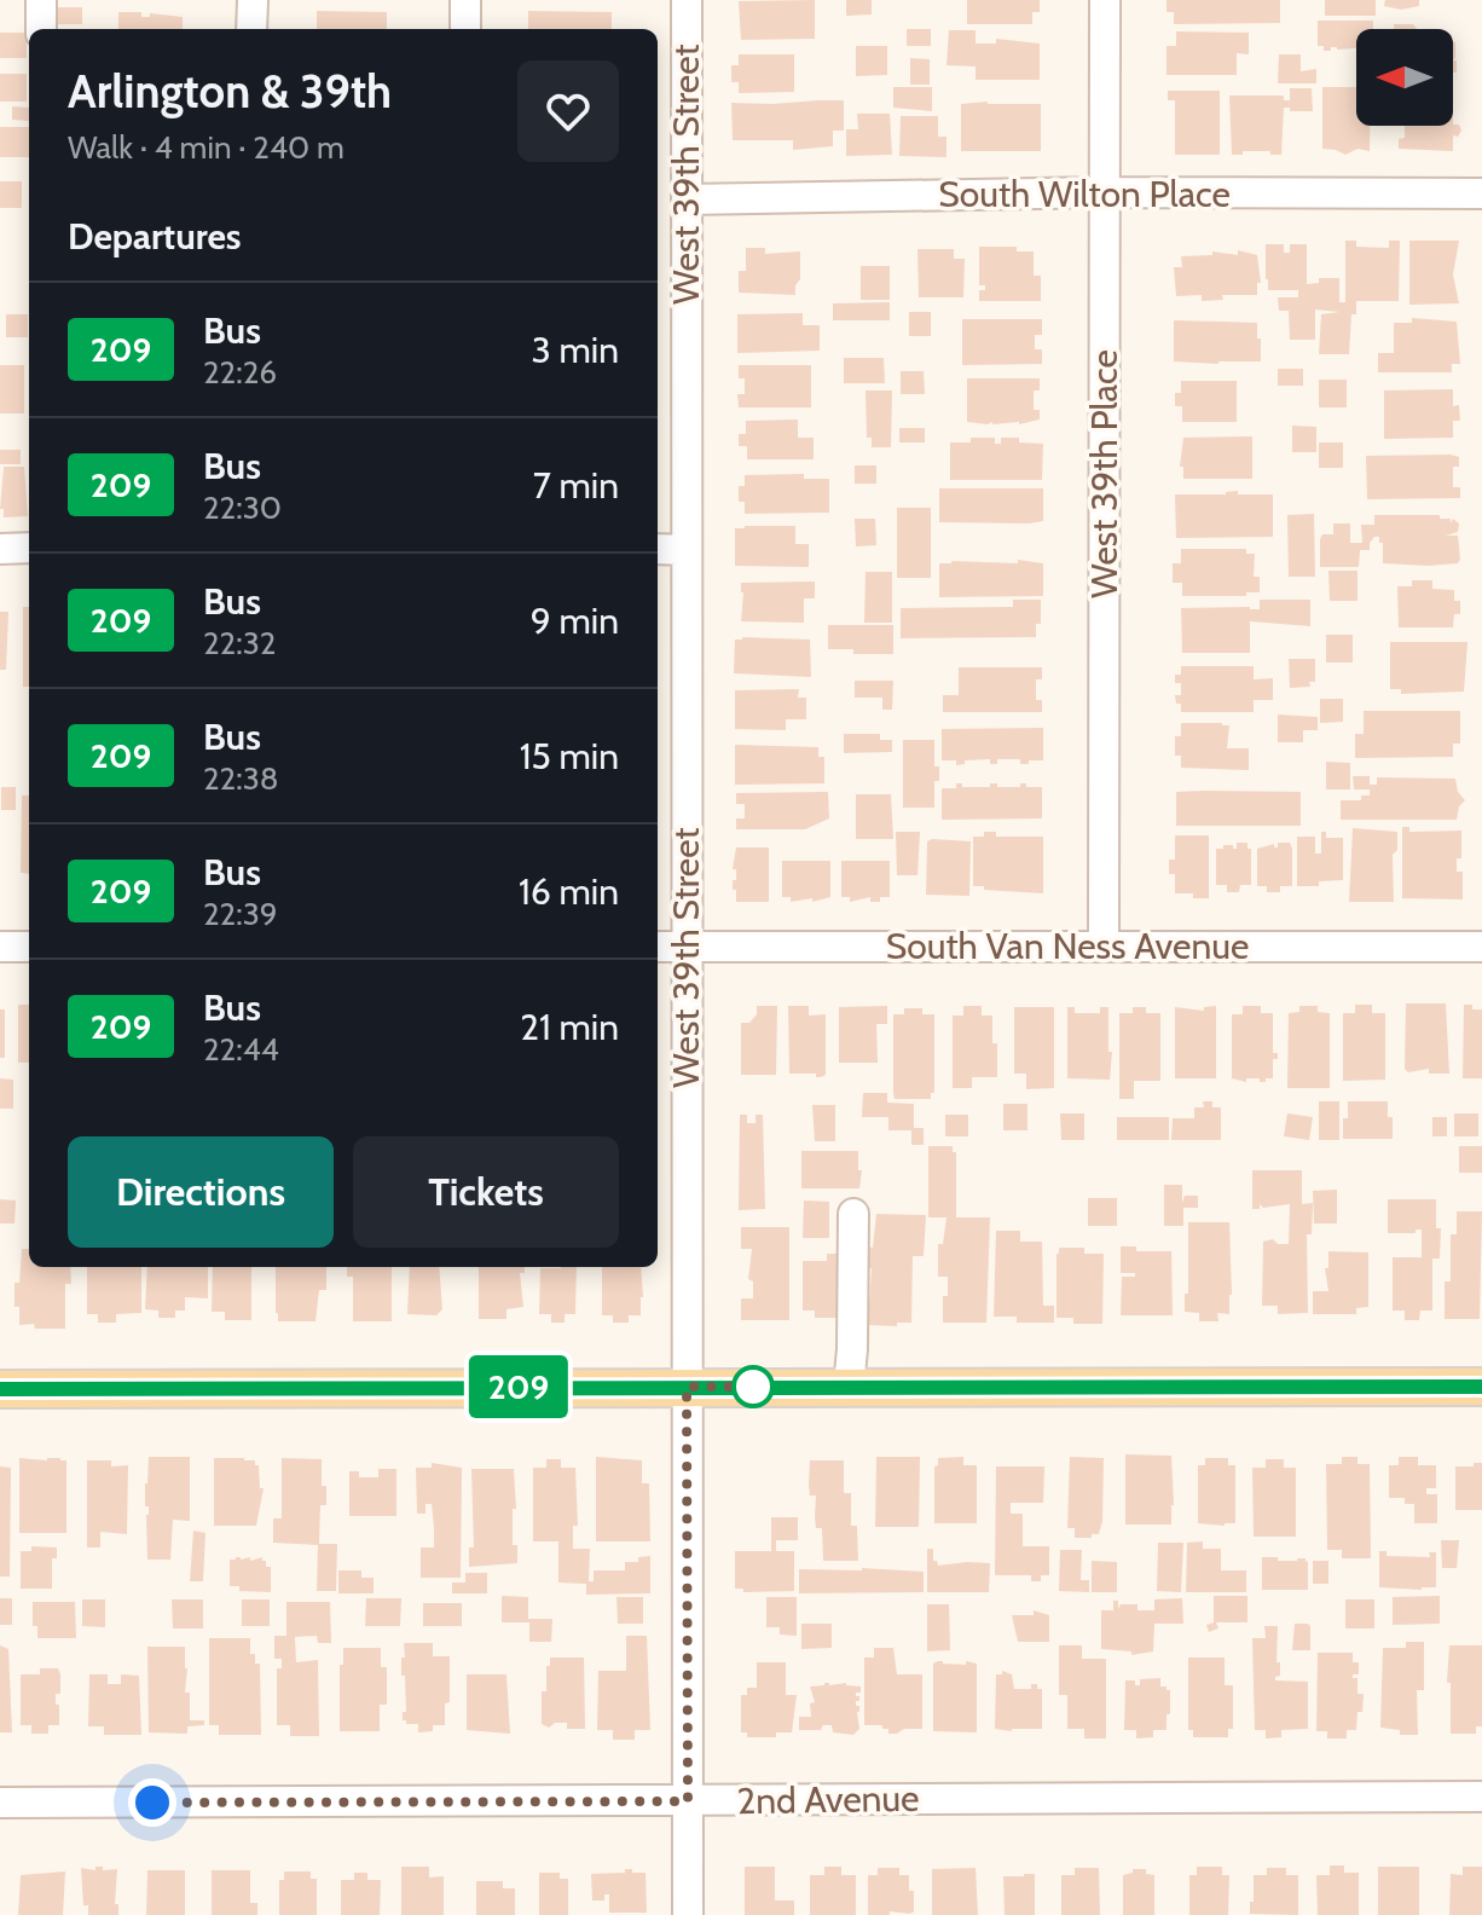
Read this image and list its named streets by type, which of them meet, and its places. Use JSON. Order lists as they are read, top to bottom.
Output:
{
  "streets": {
    "street": [
      "West 39th Street",
      "South Wilton Place",
      "West 39th Place",
      "South Van Ness Avenue",
      "2nd Avenue"
    ]
  },
  "crossings": [
    ["West 39th Street", "South Wilton Place"],
    ["West 39th Street", "South Van Ness Avenue"],
    ["West 39th Street", "2nd Avenue"],
    ["South Wilton Place", "West 39th Place"],
    ["West 39th Place", "South Van Ness Avenue"]
  ],
  "lines": ["bus line 209"],
  "north": "left",
  "page": {
    "on_map": "209",
    "heading": [
      ["Arlington & 39th", "Walk · 4 min · 240 m"],
      "Departures"
    ],
    "list": [
      {
        "mark": "209",
        "name": "Bus",
        "note": "22:26",
        "value": "3 min"
      },
      {
        "mark": "209",
        "name": "Bus",
        "note": "22:30",
        "value": "7 min"
      },
      {
        "mark": "209",
        "name": "Bus",
        "note": "22:32",
        "value": "9 min"
      },
      {
        "mark": "209",
        "name": "Bus",
        "note": "22:38",
        "value": "15 min"
      },
      {
        "mark": "209",
        "name": "Bus",
        "note": "22:39",
        "value": "16 min"
      },
      {
        "mark": "209",
        "name": "Bus",
        "note": "22:44",
        "value": "21 min"
      }
    ],
    "buttons": ["Directions", "Tickets"]
  }
}
